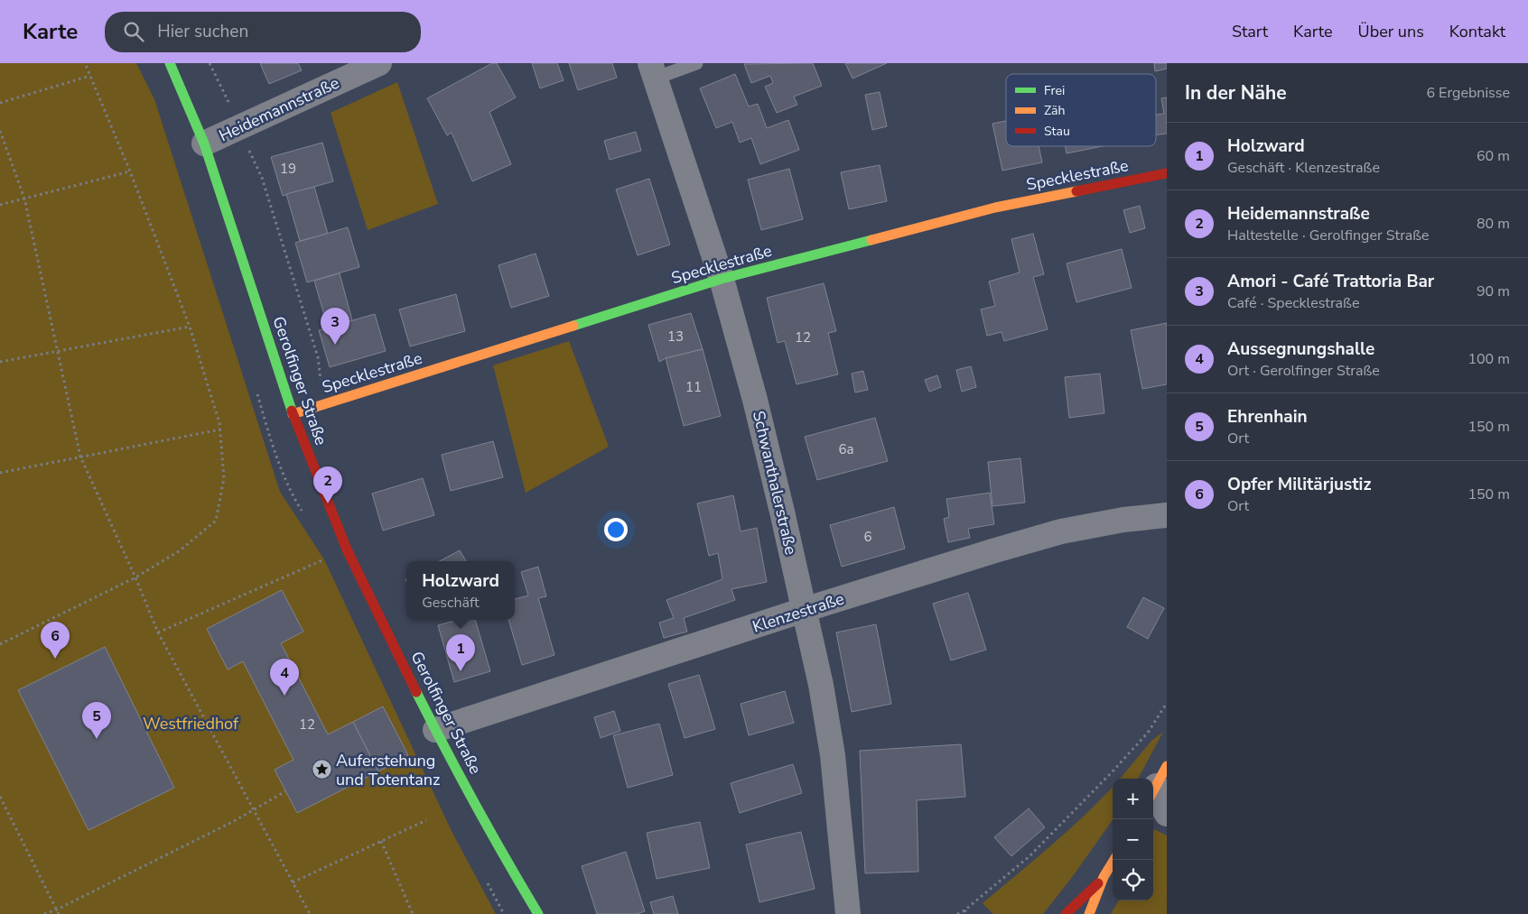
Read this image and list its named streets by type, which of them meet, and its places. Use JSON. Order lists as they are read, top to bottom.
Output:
{
  "streets": {
    "street": [
      "Heidemannstraße",
      "Specklestraße",
      "Gerolfinger Straße",
      "Schwanthalerstraße",
      "Klenzestraße"
    ]
  },
  "crossings": [
    ["Heidemannstraße", "Gerolfinger Straße"],
    ["Specklestraße", "Gerolfinger Straße"],
    ["Specklestraße", "Schwanthalerstraße"],
    ["Gerolfinger Straße", "Klenzestraße"],
    ["Schwanthalerstraße", "Klenzestraße"]
  ],
  "parks": ["Westfriedhof"],
  "places": {
    "place": ["Auferstehung und Totentanz"]
  },
  "house_numbers": [
    "19",
    "13",
    "12",
    "11",
    "6a",
    "6",
    "12"
  ],
  "legend": ["Frei", "Zäh", "Stau"],
  "page": {
    "header": "Karte",
    "search": "Hier suchen",
    "nav": [
      "Start",
      "Karte",
      "Über uns",
      "Kontakt"
    ],
    "heading": ["In der Nähe", "6 Ergebnisse"],
    "list": [
      {
        "mark": "1",
        "name": "Holzward",
        "note": "Geschäft · Klenzestraße",
        "value": "60 m"
      },
      {
        "mark": "2",
        "name": "Heidemannstraße",
        "note": "Haltestelle · Gerolfinger Straße",
        "value": "80 m"
      },
      {
        "mark": "3",
        "name": "Amori - Café Trattoria Bar",
        "note": "Café · Specklestraße",
        "value": "90 m"
      },
      {
        "mark": "4",
        "name": "Aussegnungshalle",
        "note": "Ort · Gerolfinger Straße",
        "value": "100 m"
      },
      {
        "mark": "5",
        "name": "Ehrenhain",
        "note": "Ort",
        "value": "150 m"
      },
      {
        "mark": "6",
        "name": "Opfer Militärjustiz",
        "note": "Ort",
        "value": "150 m"
      }
    ],
    "pins": [
      "3",
      "2",
      "6",
      "1",
      "4",
      "5"
    ],
    "popup": ["Holzward", "Geschäft"],
    "map_buttons": ["+", "−"]
  }
}
